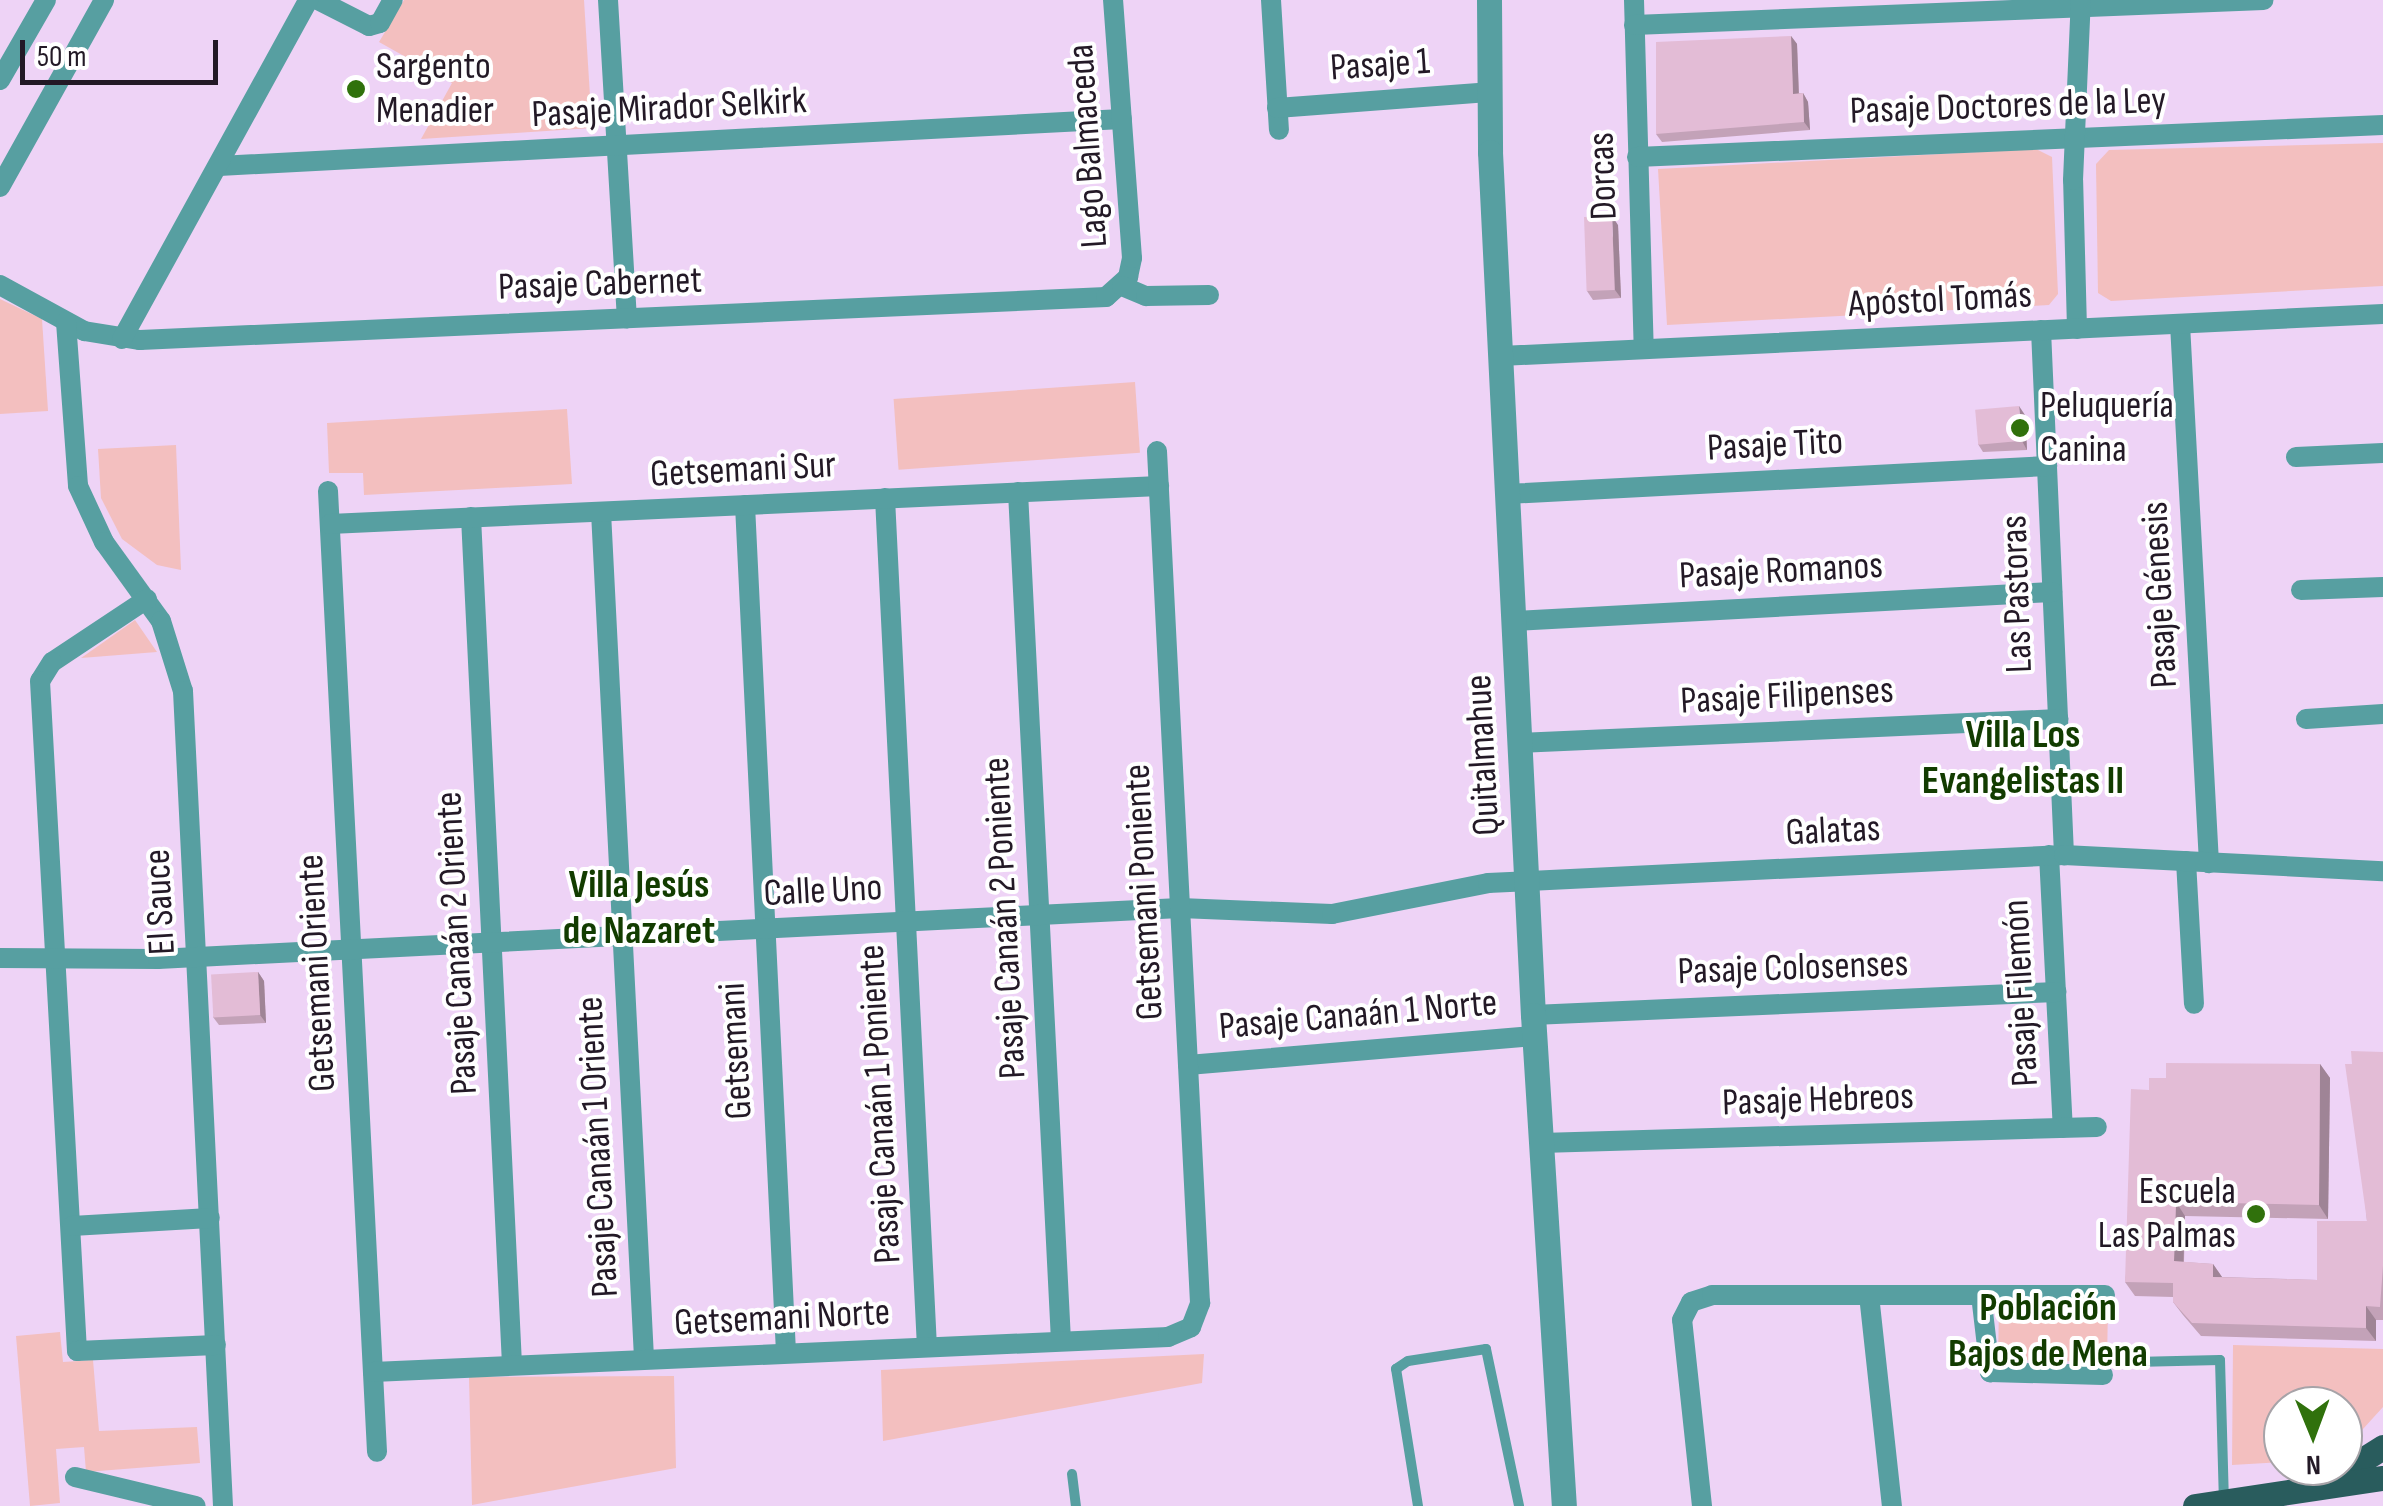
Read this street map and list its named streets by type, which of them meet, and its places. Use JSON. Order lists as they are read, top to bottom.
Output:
{
  "streets": {
    "street": [
      "Pasaje 1",
      "Pasaje Doctores de la Ley",
      "Pasaje Mirador Selkirk",
      "Lago Balmaceda",
      "Dorcas",
      "Pasaje Cabernet",
      "Apóstol Tomás",
      "Pasaje Tito",
      "Getsemani Sur",
      "Pasaje Romanos",
      "Las Pastoras",
      "Pasaje Génesis",
      "Pasaje Filipenses",
      "Quitalmahue",
      "Galatas",
      "Calle Uno",
      "Getsemani Poniente",
      "El Sauce",
      "Pasaje Canaán 2 Poniente",
      "Pasaje Canaán 2 Oriente",
      "Pasaje Colosenses",
      "Getsemani Oriente",
      "Pasaje Filemón",
      "Pasaje Canaán 1 Norte",
      "Getsemani",
      "Pasaje Hebreos",
      "Pasaje Canaán 1 Poniente",
      "Pasaje Canaán 1 Oriente",
      "Getsemani Norte"
    ]
  },
  "crossings": [
    ["Pasaje 1", "Quitalmahue"],
    ["Pasaje Doctores de la Ley", "Dorcas"],
    ["Pasaje Mirador Selkirk", "Lago Balmaceda"],
    ["Lago Balmaceda", "Pasaje Cabernet"],
    ["Dorcas", "Apóstol Tomás"],
    ["Pasaje Cabernet", "El Sauce"],
    ["Apóstol Tomás", "Las Pastoras"],
    ["Apóstol Tomás", "Pasaje Génesis"],
    ["Apóstol Tomás", "Quitalmahue"],
    ["Pasaje Tito", "Las Pastoras"],
    ["Pasaje Tito", "Quitalmahue"],
    ["Getsemani Sur", "Getsemani Poniente"],
    ["Getsemani Sur", "Pasaje Canaán 2 Poniente"],
    ["Getsemani Sur", "Pasaje Canaán 2 Oriente"],
    ["Getsemani Sur", "Getsemani Oriente"],
    ["Getsemani Sur", "Getsemani"],
    ["Getsemani Sur", "Pasaje Canaán 1 Poniente"],
    ["Getsemani Sur", "Pasaje Canaán 1 Oriente"],
    ["Pasaje Romanos", "Las Pastoras"],
    ["Pasaje Romanos", "Quitalmahue"],
    ["Las Pastoras", "Pasaje Filipenses"],
    ["Las Pastoras", "Galatas"],
    ["Las Pastoras", "Pasaje Filemón"],
    ["Pasaje Génesis", "Galatas"],
    ["Pasaje Filipenses", "Quitalmahue"],
    ["Quitalmahue", "Galatas"],
    ["Quitalmahue", "Calle Uno"],
    ["Quitalmahue", "Pasaje Colosenses"],
    ["Quitalmahue", "Pasaje Canaán 1 Norte"],
    ["Quitalmahue", "Pasaje Hebreos"],
    ["Galatas", "Calle Uno"],
    ["Galatas", "Pasaje Filemón"],
    ["Calle Uno", "Getsemani Poniente"],
    ["Calle Uno", "El Sauce"],
    ["Calle Uno", "Pasaje Canaán 2 Poniente"],
    ["Calle Uno", "Pasaje Canaán 2 Oriente"],
    ["Calle Uno", "Getsemani Oriente"],
    ["Calle Uno", "Getsemani"],
    ["Calle Uno", "Pasaje Canaán 1 Poniente"],
    ["Calle Uno", "Pasaje Canaán 1 Oriente"],
    ["Getsemani Poniente", "Pasaje Canaán 1 Norte"],
    ["Getsemani Poniente", "Getsemani Norte"],
    ["Pasaje Canaán 2 Poniente", "Getsemani Norte"],
    ["Pasaje Canaán 2 Oriente", "Getsemani Norte"],
    ["Pasaje Colosenses", "Pasaje Filemón"],
    ["Pasaje Colosenses", "Pasaje Canaán 1 Norte"],
    ["Getsemani Oriente", "Getsemani Norte"],
    ["Pasaje Filemón", "Pasaje Hebreos"],
    ["Getsemani", "Getsemani Norte"],
    ["Pasaje Canaán 1 Poniente", "Getsemani Norte"],
    ["Pasaje Canaán 1 Oriente", "Getsemani Norte"]
  ],
  "districts": ["Villa Los Evangelistas II", "Villa Jesús de Nazaret", "Población Bajos de Mena"],
  "places": ["Sargento Menadier", "Peluquería Canina", "Escuela Las Palmas"],
  "scale_bar": "50 m",
  "north": "bottom"
}
